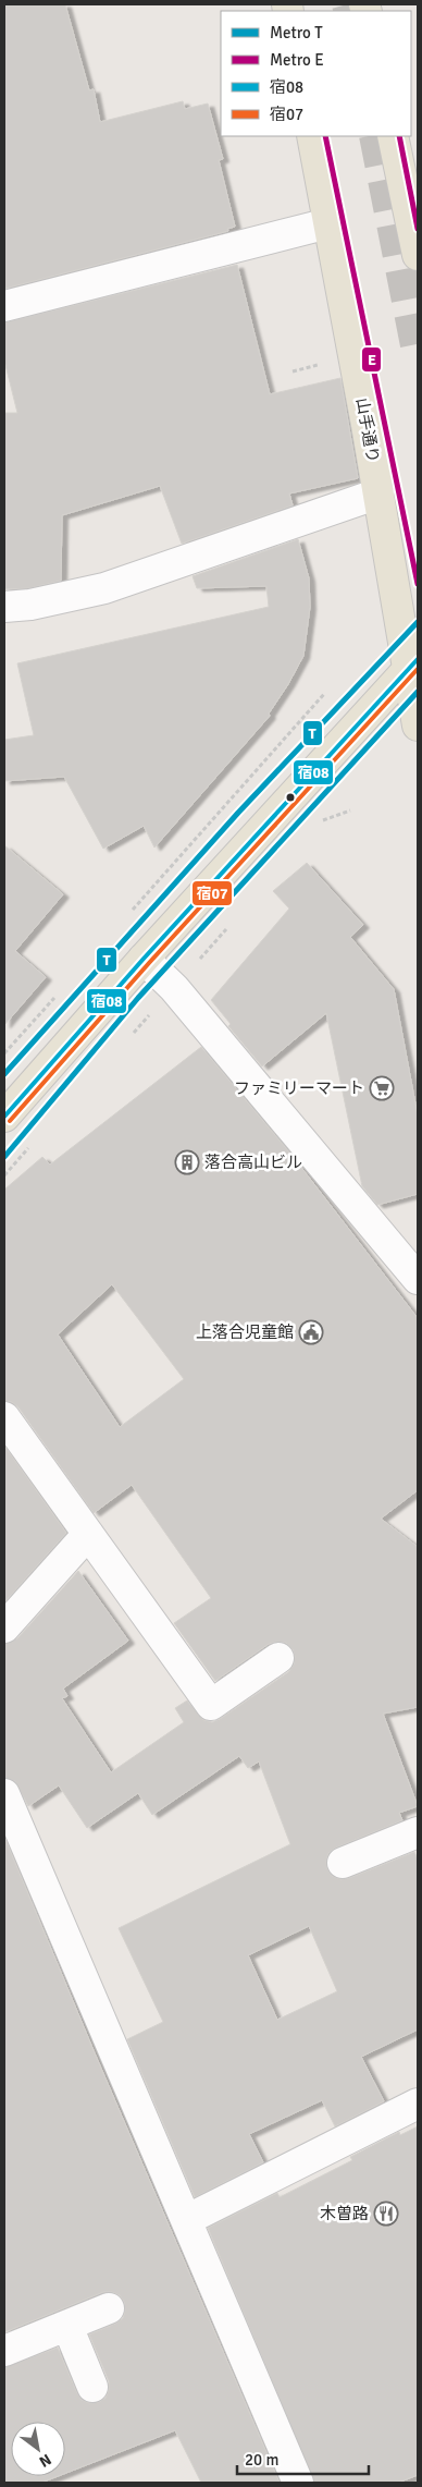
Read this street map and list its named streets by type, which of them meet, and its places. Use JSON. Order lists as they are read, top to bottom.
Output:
{
  "streets": {
    "main road": ["山手通り"]
  },
  "places": {
    "supermarket": ["ファミリーマート"],
    "building": ["落合高山ビル"],
    "public building": ["上落合児童館"],
    "restaurant": ["木曽路"]
  },
  "lines": [
    "metro line E",
    "metro line T",
    "transit line 宿08",
    "transit line 宿07"
  ],
  "legend": [
    "Metro T",
    "Metro E",
    "宿08",
    "宿07"
  ],
  "scale_bar": "20 m",
  "north": "bottom right"
}
